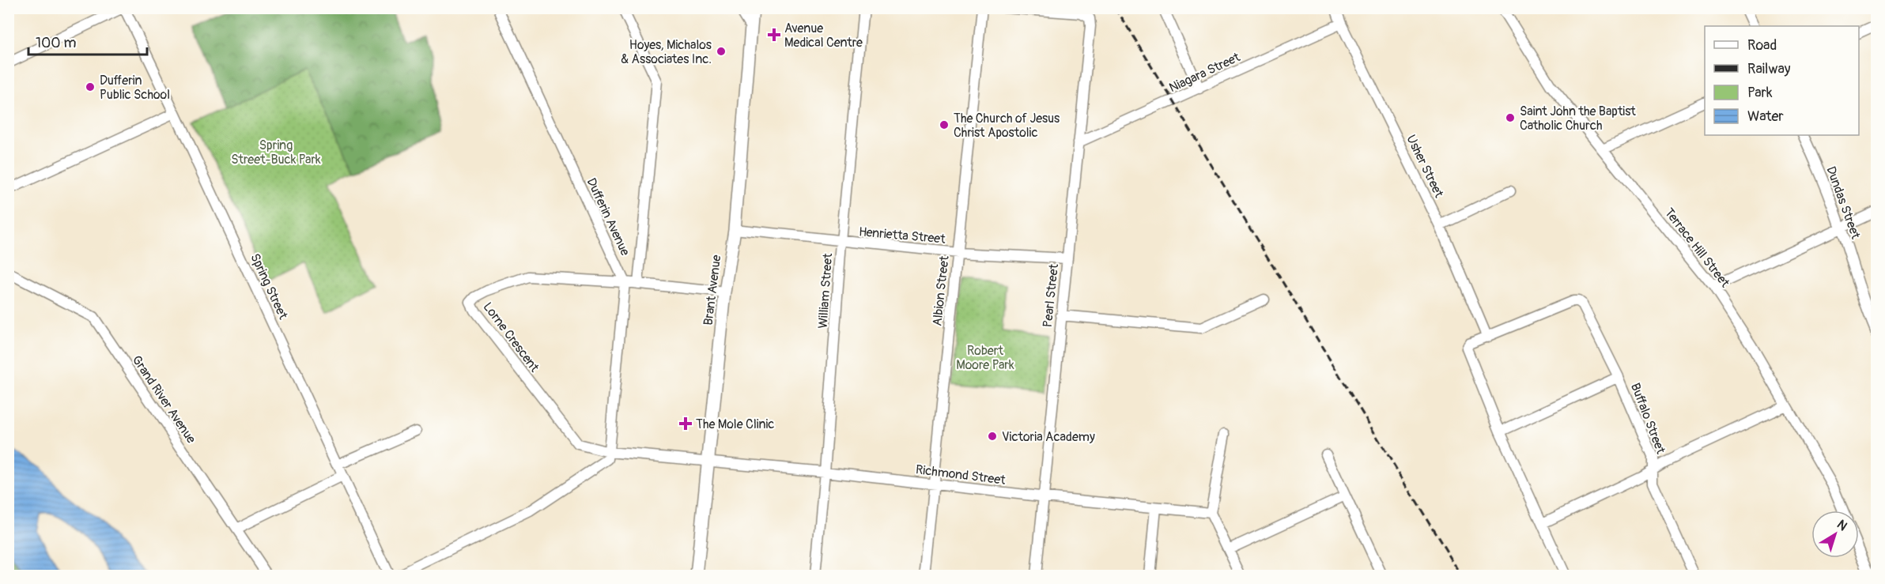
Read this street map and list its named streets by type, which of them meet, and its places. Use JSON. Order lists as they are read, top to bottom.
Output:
{
  "streets": {
    "main road": ["Brant Avenue"],
    "street": [
      "Niagara Street",
      "Usher Street",
      "Dundas Street",
      "Dufferin Avenue",
      "Henrietta Street",
      "Terrace Hill Street",
      "Spring Street",
      "William Street",
      "Albion Street",
      "Pearl Street",
      "Lorne Crescent",
      "Grand River Avenue",
      "Buffalo Street",
      "Richmond Street"
    ]
  },
  "crossings": [
    ["Niagara Street", "Usher Street"],
    ["Niagara Street", "Pearl Street"],
    ["Usher Street", "Buffalo Street"],
    ["Dufferin Avenue", "Lorne Crescent"],
    ["Henrietta Street", "Brant Avenue"],
    ["Henrietta Street", "William Street"],
    ["Henrietta Street", "Albion Street"],
    ["Henrietta Street", "Pearl Street"],
    ["Brant Avenue", "Lorne Crescent"],
    ["Brant Avenue", "Richmond Street"],
    ["William Street", "Richmond Street"],
    ["Albion Street", "Richmond Street"],
    ["Pearl Street", "Richmond Street"],
    ["Lorne Crescent", "Richmond Street"]
  ],
  "parks": ["Spring Street-Buck Park", "Robert Moore Park"],
  "places": {
    "health": ["Avenue Medical Centre", "The Mole Clinic"],
    "other": [
      "Hoyes, Michalos & Associates Inc.",
      "Dufferin Public School",
      "Saint John the Baptist Catholic Church",
      "The Church of Jesus Christ Apostolic",
      "Victoria Academy"
    ]
  },
  "legend": [
    "Road",
    "Railway",
    "Park",
    "Water"
  ],
  "scale_bar": "100 m",
  "north": "top right"
}
